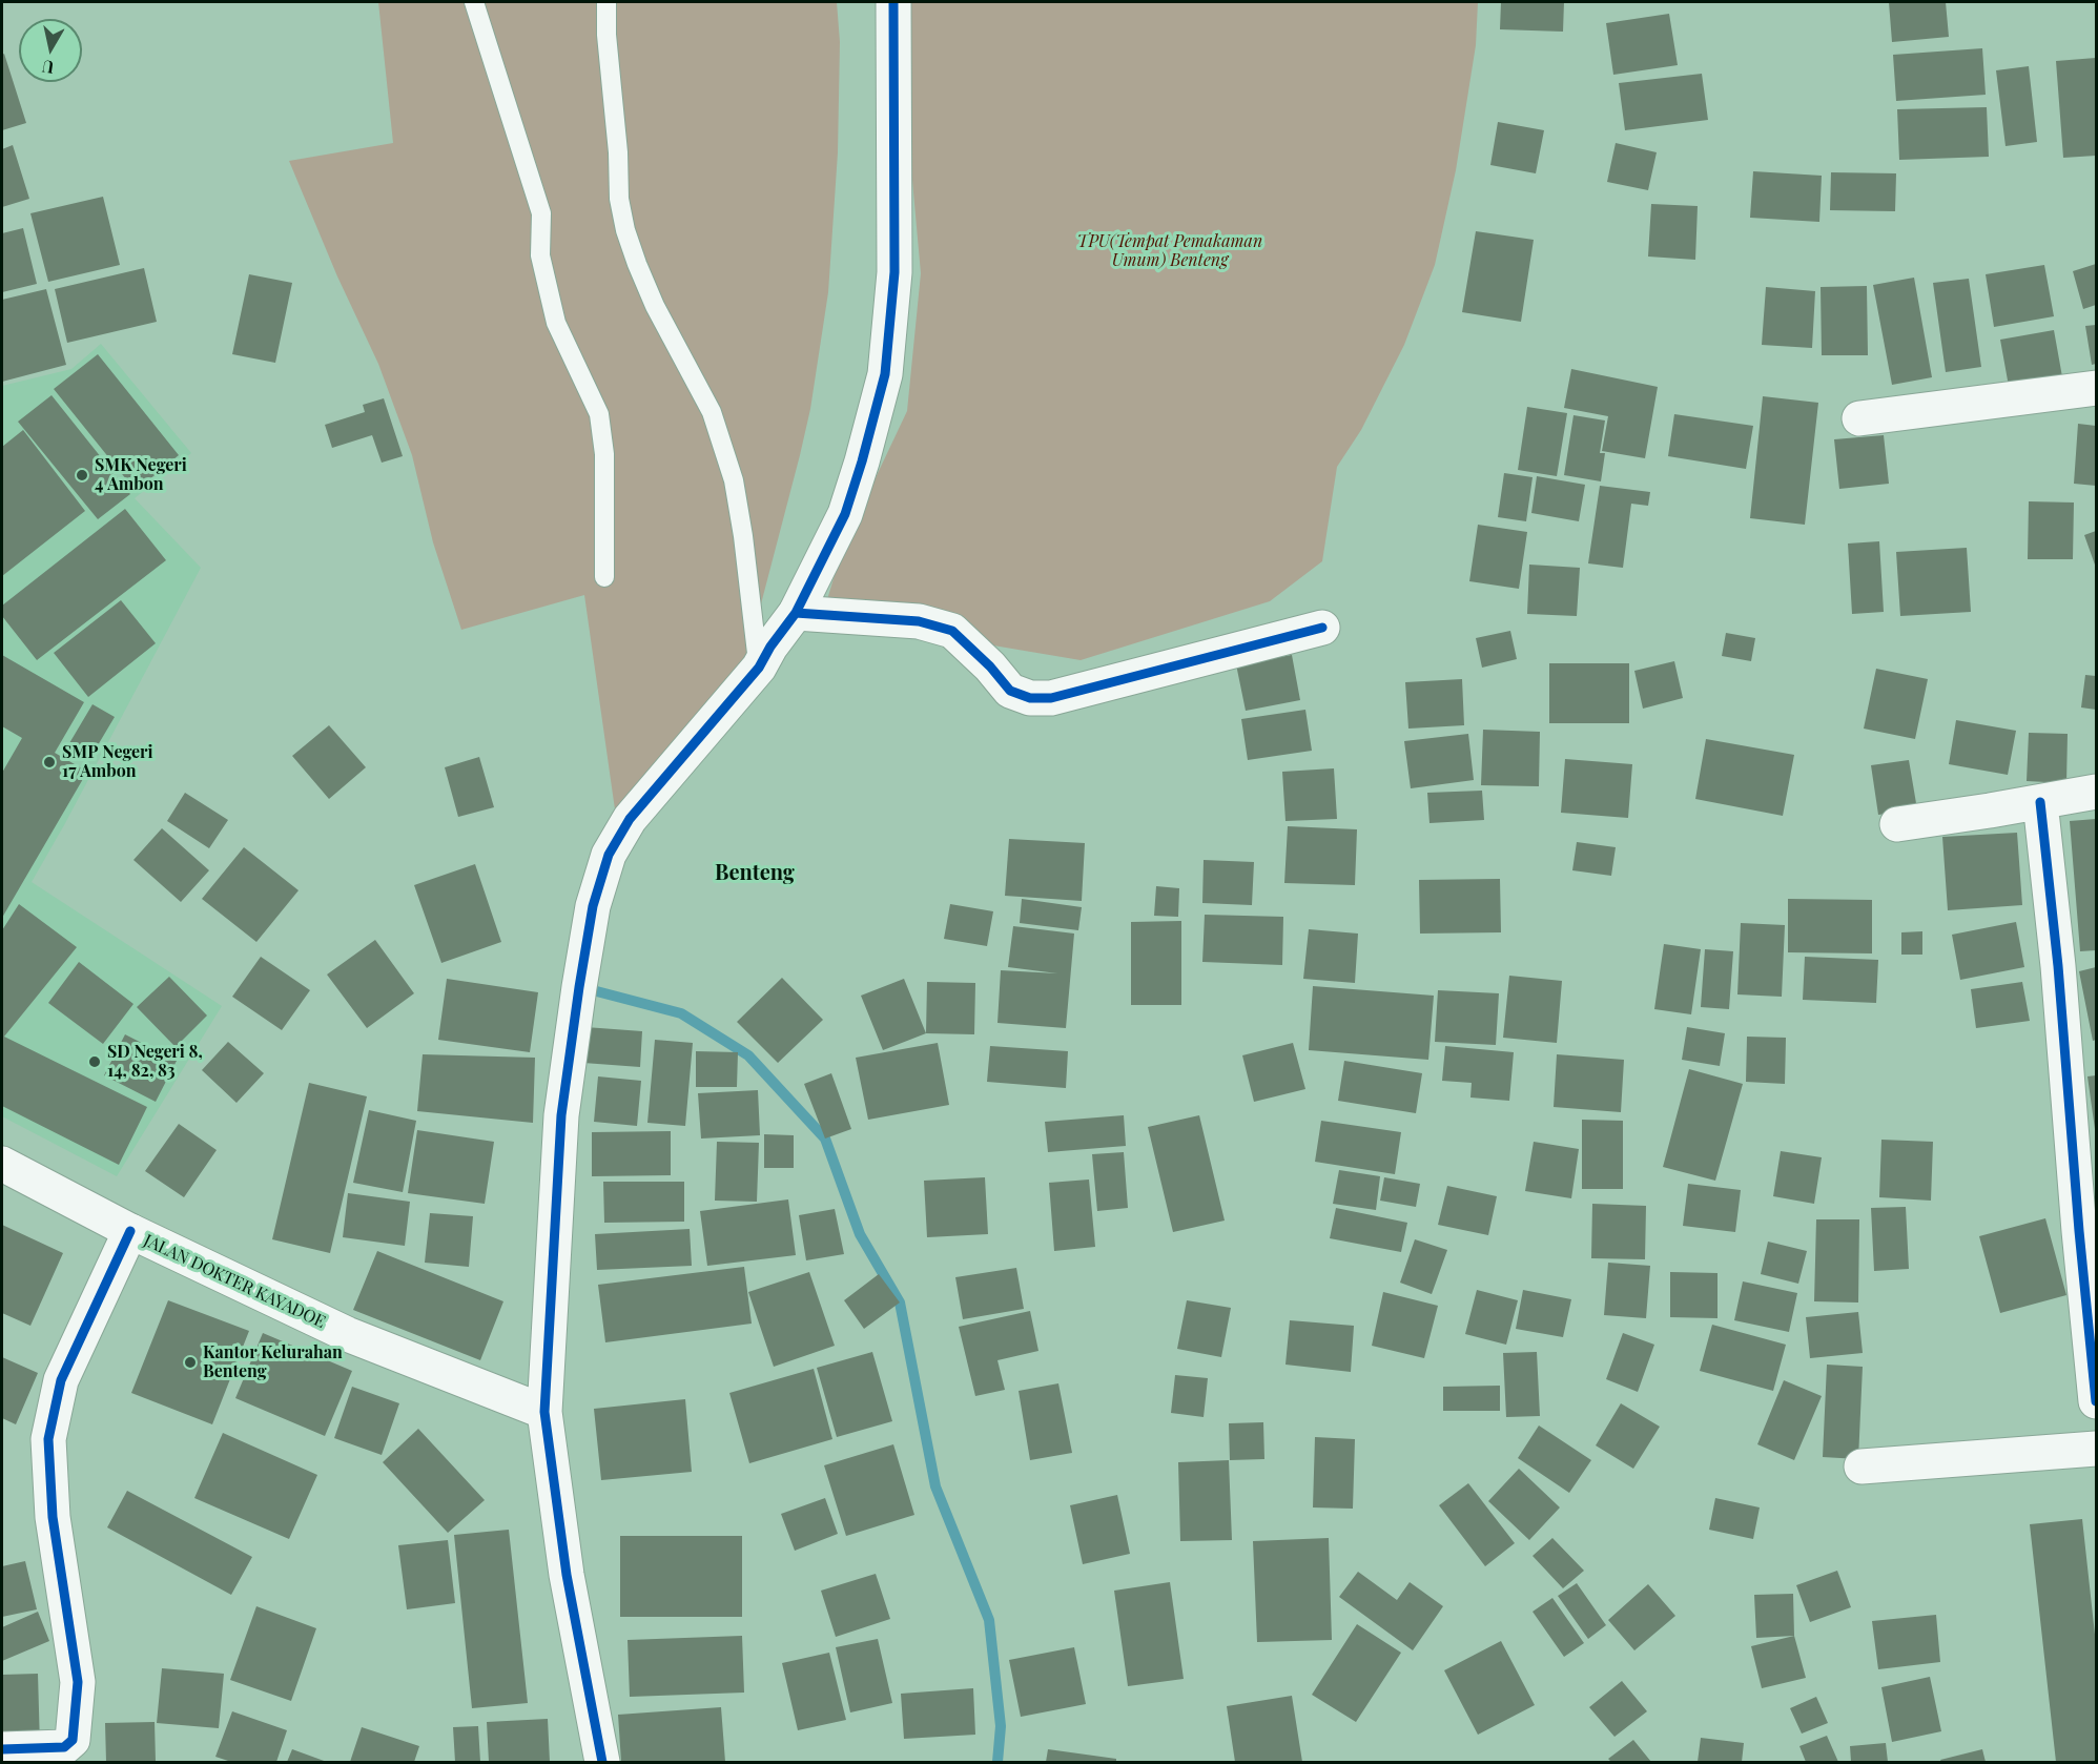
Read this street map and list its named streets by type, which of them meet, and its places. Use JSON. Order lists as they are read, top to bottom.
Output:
{
  "streets": {
    "street": ["JALAN DOKTER KAYADOE"]
  },
  "districts": ["Benteng"],
  "parks": ["TPU(Tempat Pemakaman Umum) Benteng"],
  "places": [
    "SMK Negeri 4 Ambon",
    "SMP Negeri 17 Ambon",
    "SD Negeri 8, 14, 82, 83",
    "Kantor Kelurahan Benteng"
  ],
  "north": "bottom"
}
